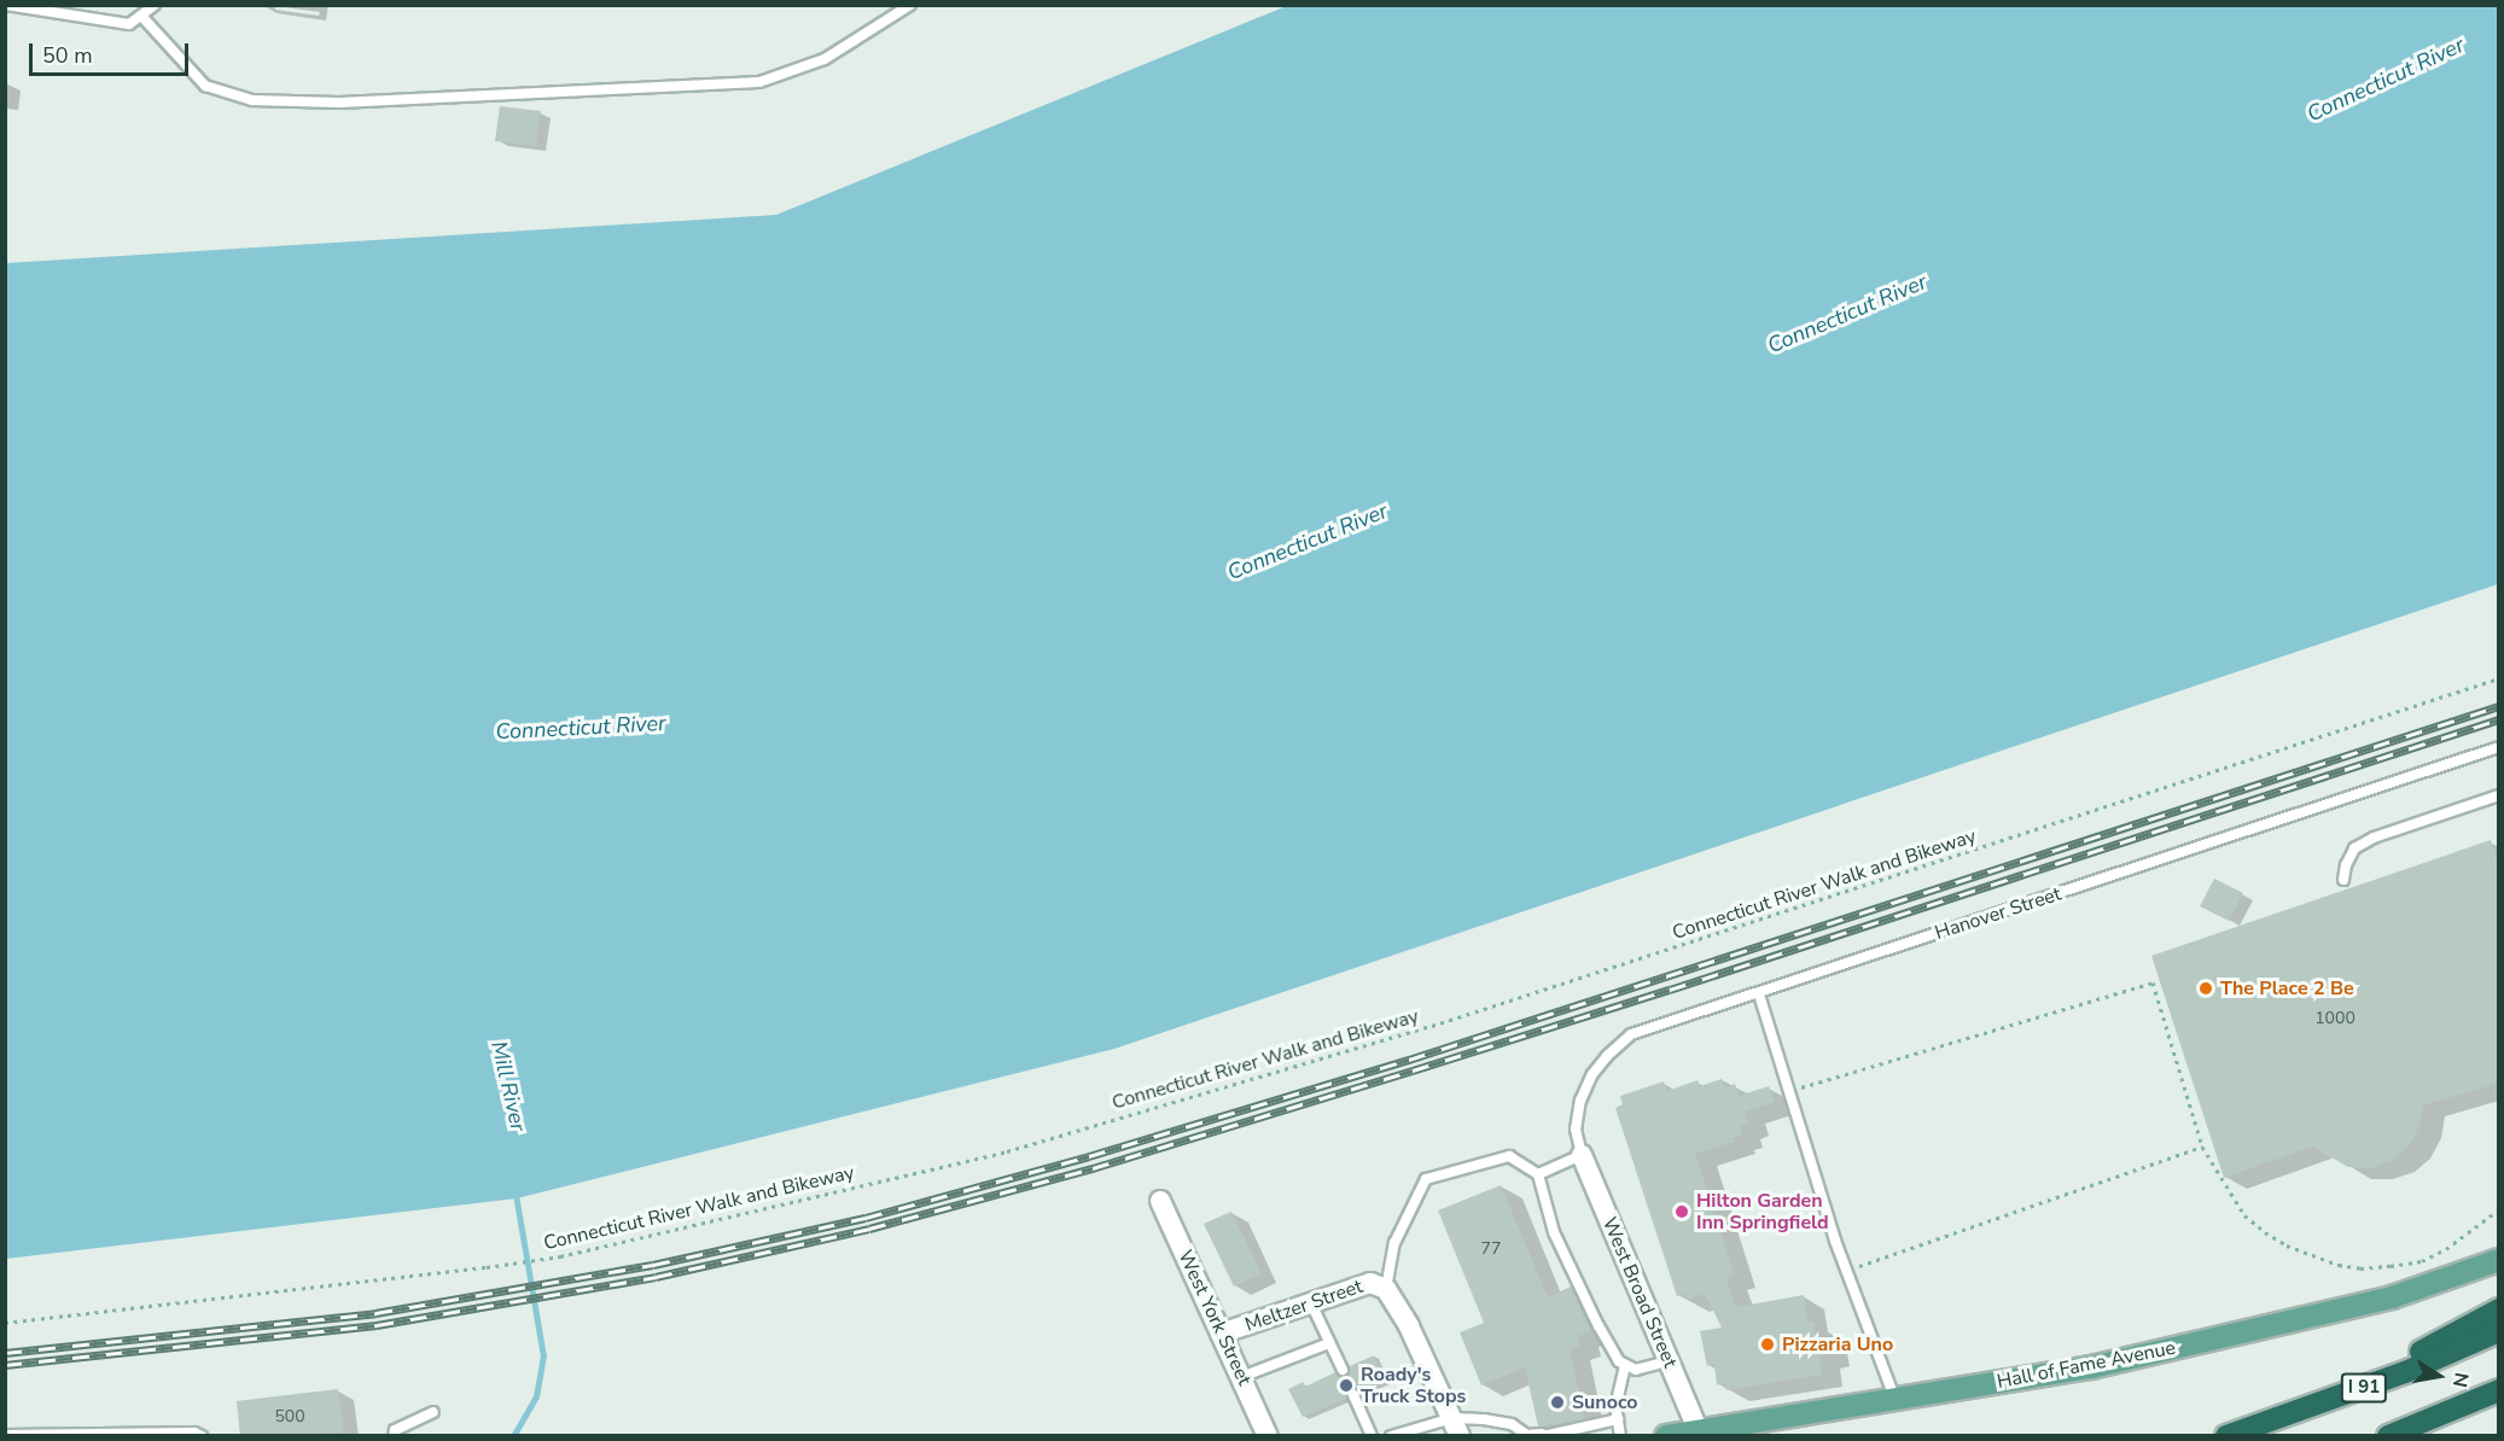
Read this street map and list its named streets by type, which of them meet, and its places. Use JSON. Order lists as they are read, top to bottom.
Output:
{
  "streets": {
    "highway": ["I 91"],
    "main road": ["Hall of Fame Avenue"],
    "street": ["West Broad Street", "Meltzer Street", "West York Street"],
    "lane": ["Hanover Street"],
    "path": ["Connecticut River Walk and Bikeway"]
  },
  "crossings": [
    ["Hanover Street", "West Broad Street"],
    ["West Broad Street", "Hall of Fame Avenue"],
    ["Meltzer Street", "West York Street"]
  ],
  "water": ["Connecticut River", "Mill River"],
  "places": [
    "The Place 2 Be",
    "Hilton Garden Inn Springfield",
    "Pizzaria Uno",
    "Roady's Truck Stops",
    "Sunoco"
  ],
  "house_numbers": ["1000", "77", "500"],
  "scale_bar": "50 m",
  "north": "right"
}
